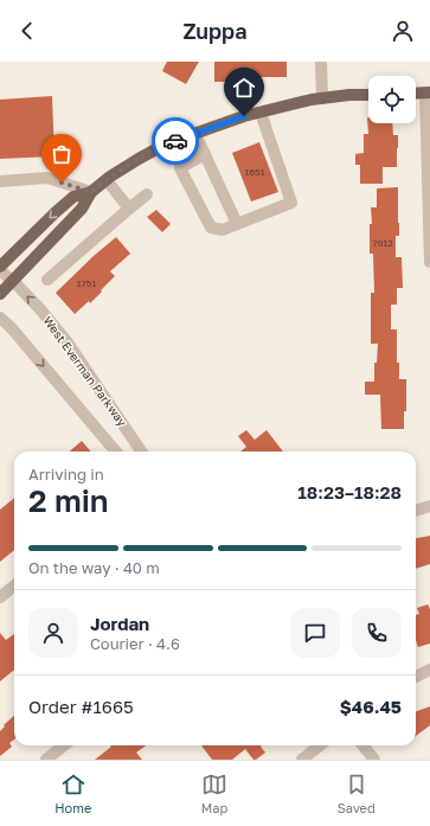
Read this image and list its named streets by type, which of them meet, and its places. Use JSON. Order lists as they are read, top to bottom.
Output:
{
  "streets": {
    "street": ["West Everman Parkway"]
  },
  "house_numbers": ["1651", "7912", "1751"],
  "page": {
    "header": "Zuppa",
    "heading": ["2 min", "Arriving in", "18:23–18:28"],
    "panel": [
      "Jordan",
      "Courier · 4.6",
      "Order #1665",
      "$46.45"
    ],
    "bar": "On the way · 40 m",
    "tabs": ["Home", "Map", "Saved"]
  }
}
